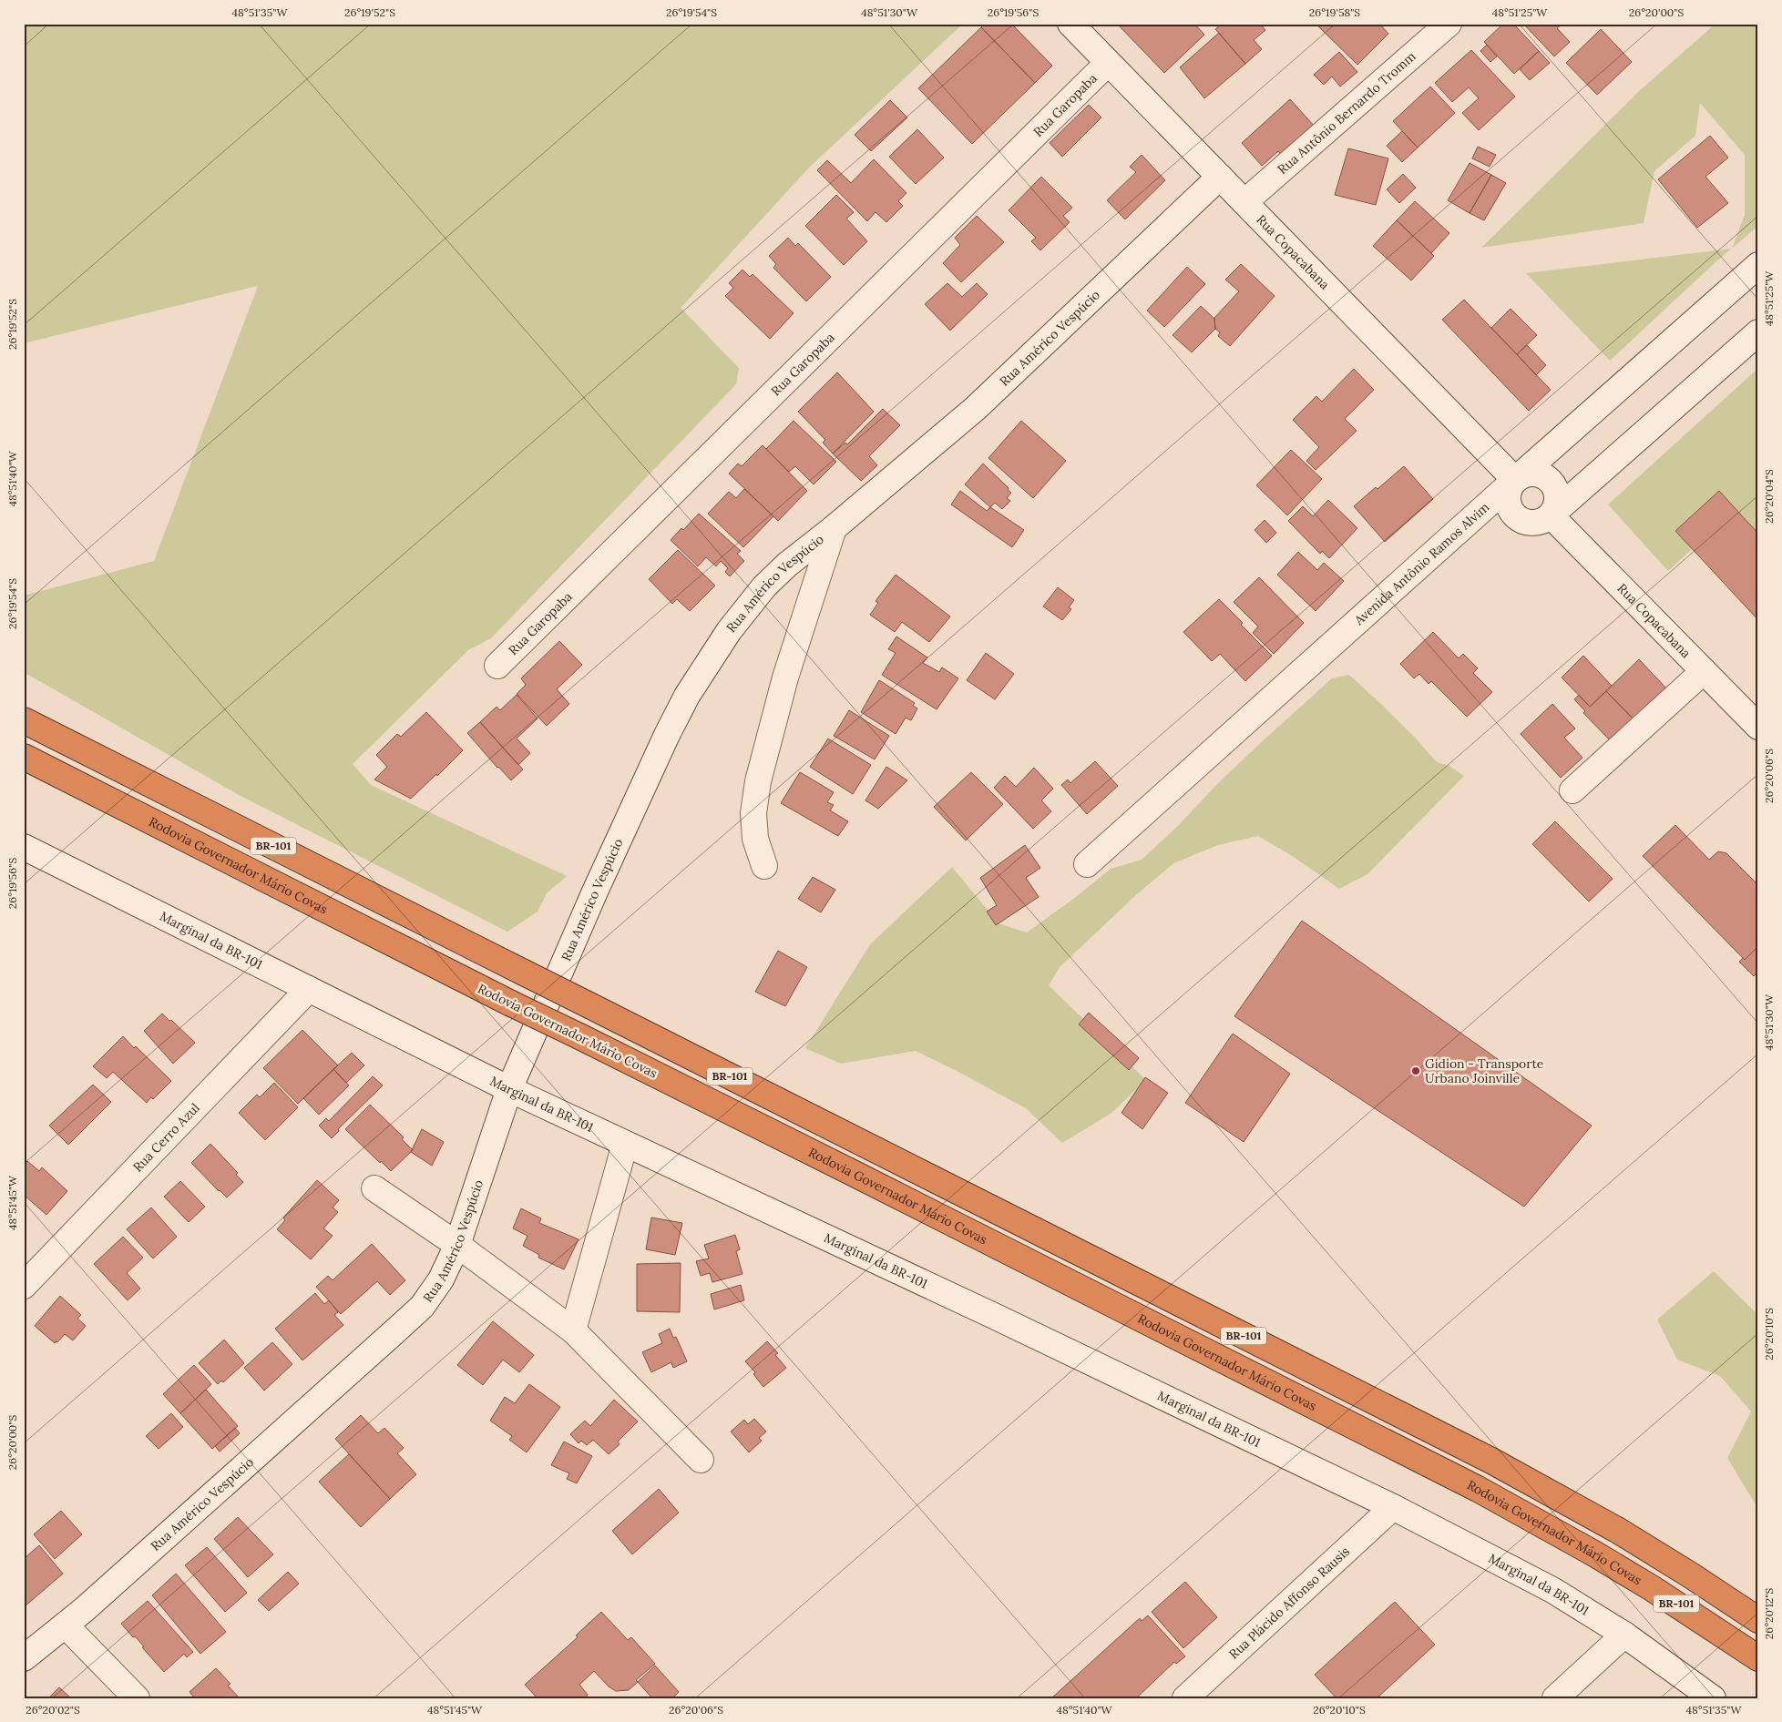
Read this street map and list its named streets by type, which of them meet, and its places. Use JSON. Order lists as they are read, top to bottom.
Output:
{
  "streets": {
    "highway": ["BR-101", "Rodovia Governador Mário Covas"],
    "street": [
      "Rua Garopaba",
      "Rua Antônio Bernardo Tromm",
      "Rua Copacabana",
      "Rua Américo Vespúcio",
      "Avenida Antônio Ramos Alvim",
      "Marginal da BR-101",
      "Rua Cerro Azul",
      "Rua Plácido Affonso Rausis"
    ]
  },
  "crossings": [
    ["Rua Garopaba", "Rua Copacabana"],
    ["Rua Antônio Bernardo Tromm", "Rua Copacabana"],
    ["Rua Copacabana", "Rua Américo Vespúcio"],
    ["Rua Copacabana", "Avenida Antônio Ramos Alvim"],
    ["Rua Américo Vespúcio", "Marginal da BR-101"],
    ["Marginal da BR-101", "Rua Cerro Azul"],
    ["Marginal da BR-101", "Rua Plácido Affonso Rausis"]
  ],
  "places": ["Gidion - Transporte Urbano Joinville"],
  "coordinates": [
    "48°51'35\"W",
    "26°19'52\"S",
    "26°19'54\"S",
    "48°51'30\"W",
    "26°19'56\"S",
    "26°19'58\"S",
    "48°51'25\"W",
    "26°20'00\"S",
    "48°51'40\"W",
    "26°20'04\"S",
    "26°20'06\"S",
    "48°51'45\"W",
    "26°20'10\"S",
    "26°20'12\"S",
    "26°20'02\"S"
  ]
}
